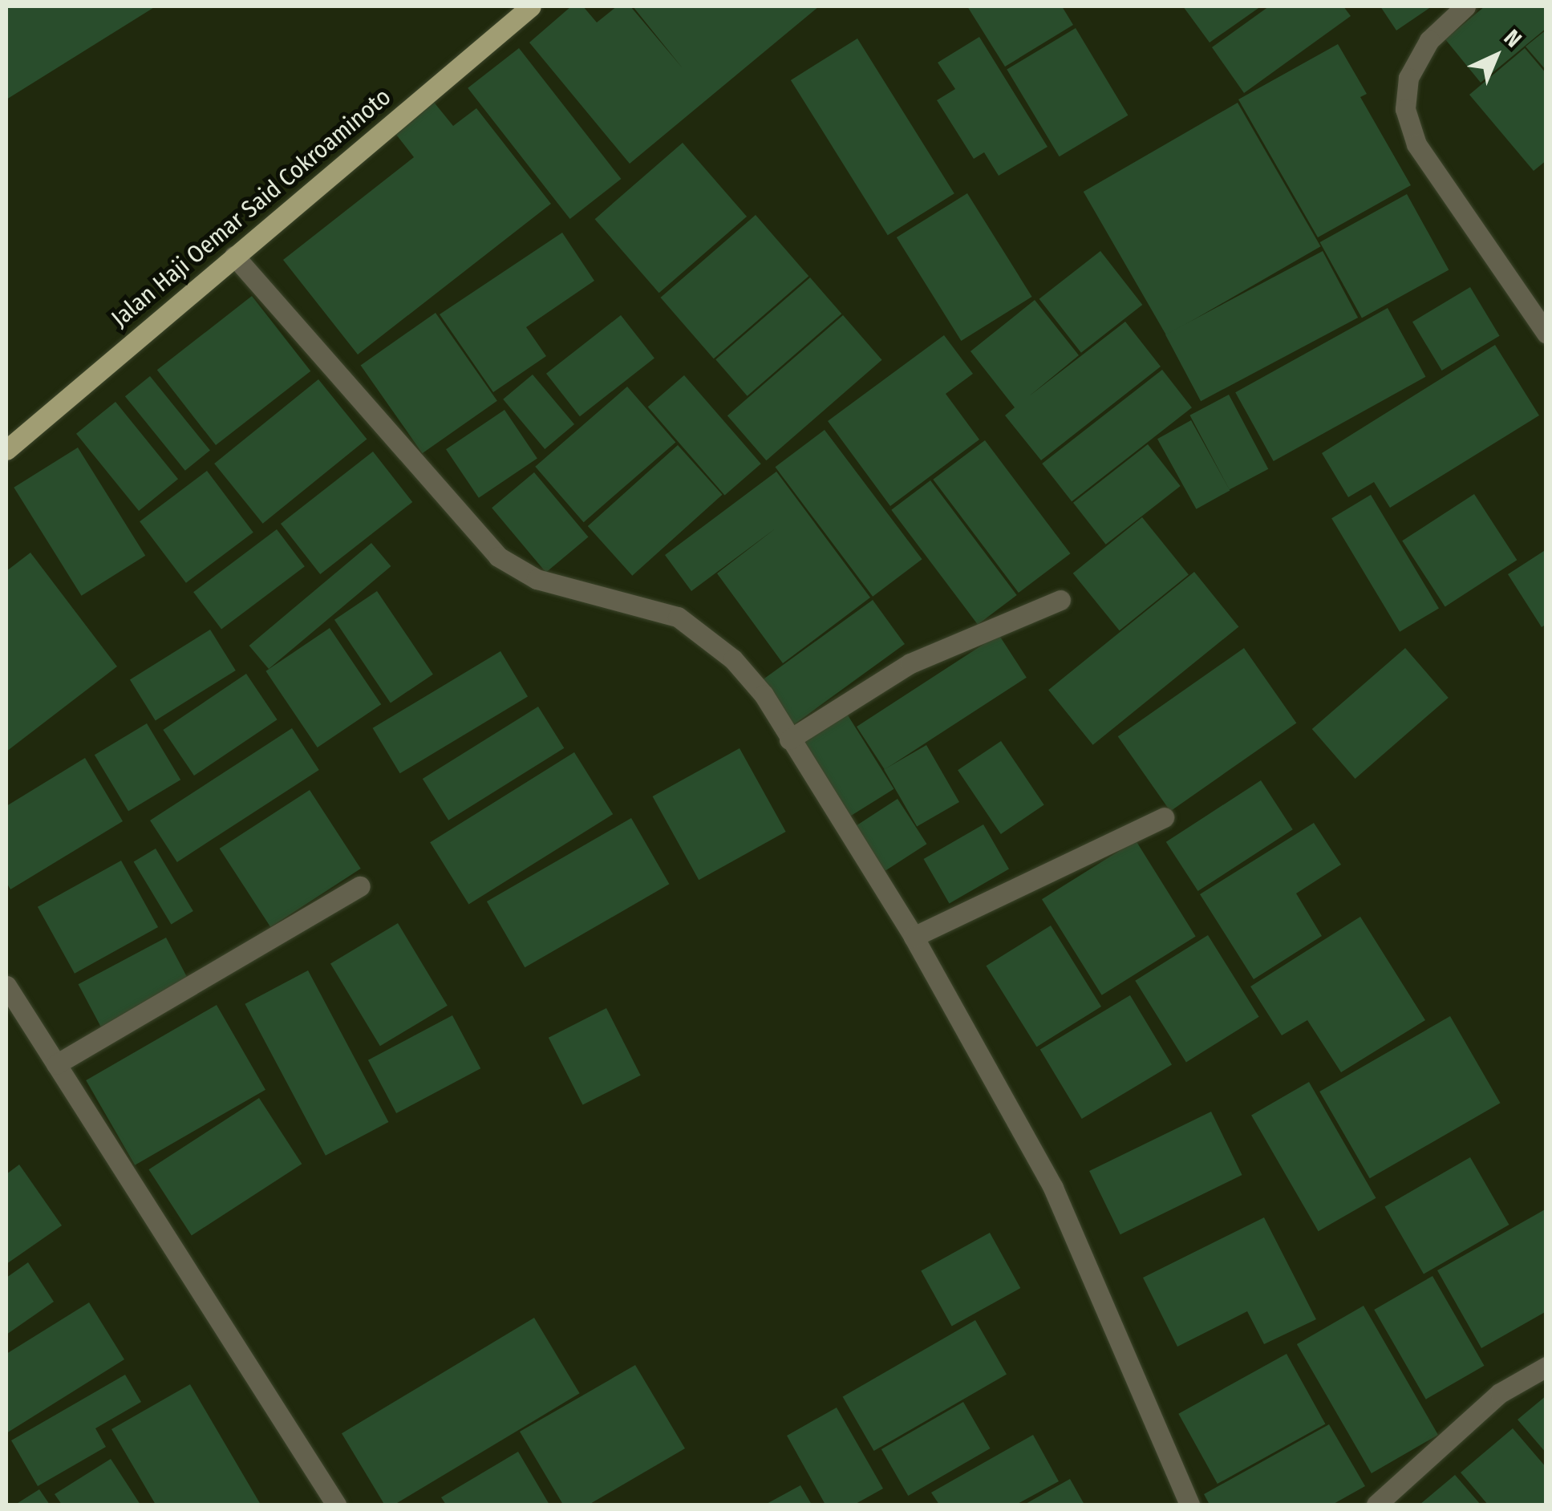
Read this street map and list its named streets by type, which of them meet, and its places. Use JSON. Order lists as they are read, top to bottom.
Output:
{
  "streets": {
    "main road": ["Jalan Haji Oemar Said Cokroaminoto"]
  },
  "north": "top right"
}
